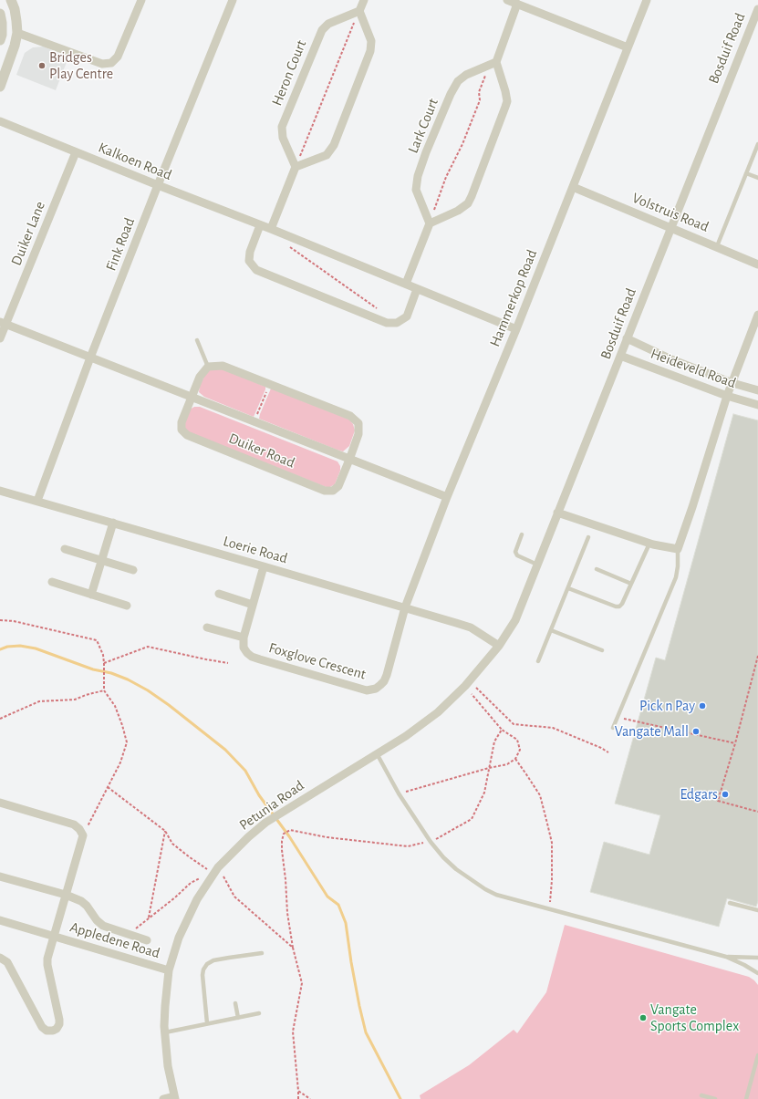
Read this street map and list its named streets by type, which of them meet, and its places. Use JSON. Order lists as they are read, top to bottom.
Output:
{
  "streets": {
    "street": [
      "Bosduif Road",
      "Heron Court",
      "Lark Court",
      "Kalkoen Road",
      "Volstruis Road",
      "Duiker Lane",
      "Fink Road",
      "Hammerkop Road",
      "Heideveld Road",
      "Duiker Road",
      "Loerie Road",
      "Foxglove Crescent",
      "Petunia Road",
      "Appledene Road"
    ]
  },
  "crossings": [
    ["Bosduif Road", "Volstruis Road"],
    ["Bosduif Road", "Heideveld Road"],
    ["Bosduif Road", "Loerie Road"],
    ["Bosduif Road", "Petunia Road"],
    ["Kalkoen Road", "Duiker Lane"],
    ["Kalkoen Road", "Fink Road"],
    ["Kalkoen Road", "Hammerkop Road"],
    ["Volstruis Road", "Hammerkop Road"],
    ["Duiker Lane", "Duiker Road"],
    ["Fink Road", "Duiker Road"],
    ["Fink Road", "Loerie Road"],
    ["Hammerkop Road", "Duiker Road"],
    ["Hammerkop Road", "Loerie Road"],
    ["Hammerkop Road", "Foxglove Crescent"],
    ["Loerie Road", "Foxglove Crescent"],
    ["Loerie Road", "Petunia Road"],
    ["Petunia Road", "Appledene Road"]
  ],
  "places": [
    "Bridges Play Centre",
    "Pick n Pay",
    "Vangate Mall",
    "Edgars",
    "Vangate Sports Complex"
  ]
}
